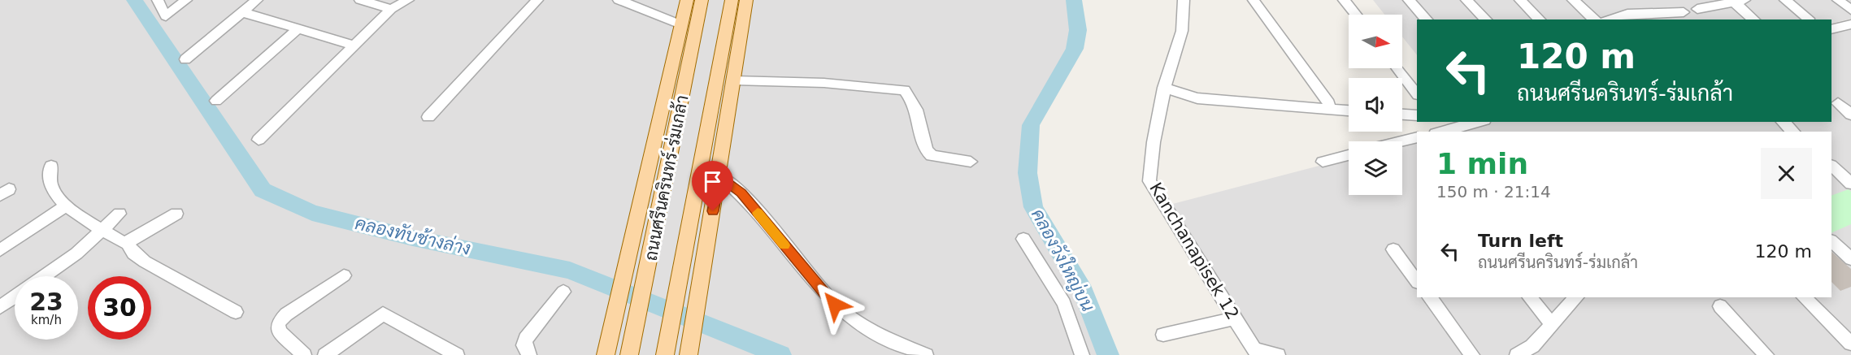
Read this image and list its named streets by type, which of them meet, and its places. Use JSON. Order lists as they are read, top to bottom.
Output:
{
  "streets": {
    "main road": ["ถนนศรีนครินทร์-ร่มเกล้า"],
    "street": ["Kanchanapisek 12"]
  },
  "water": ["คลองทับช้างล่าง", "คลองวังใหญ่บน"],
  "north": "right",
  "page": {
    "turn": ["120 m", "ถนนศรีนครินทร์-ร่มเกล้า"],
    "heading": ["1 min", "150 m · 21:14"],
    "list": [
      {
        "name": "Turn left",
        "note": "ถนนศรีนครินทร์-ร่มเกล้า",
        "value": "120 m"
      }
    ],
    "speed": "23 km/h",
    "limit": "30"
  }
}
